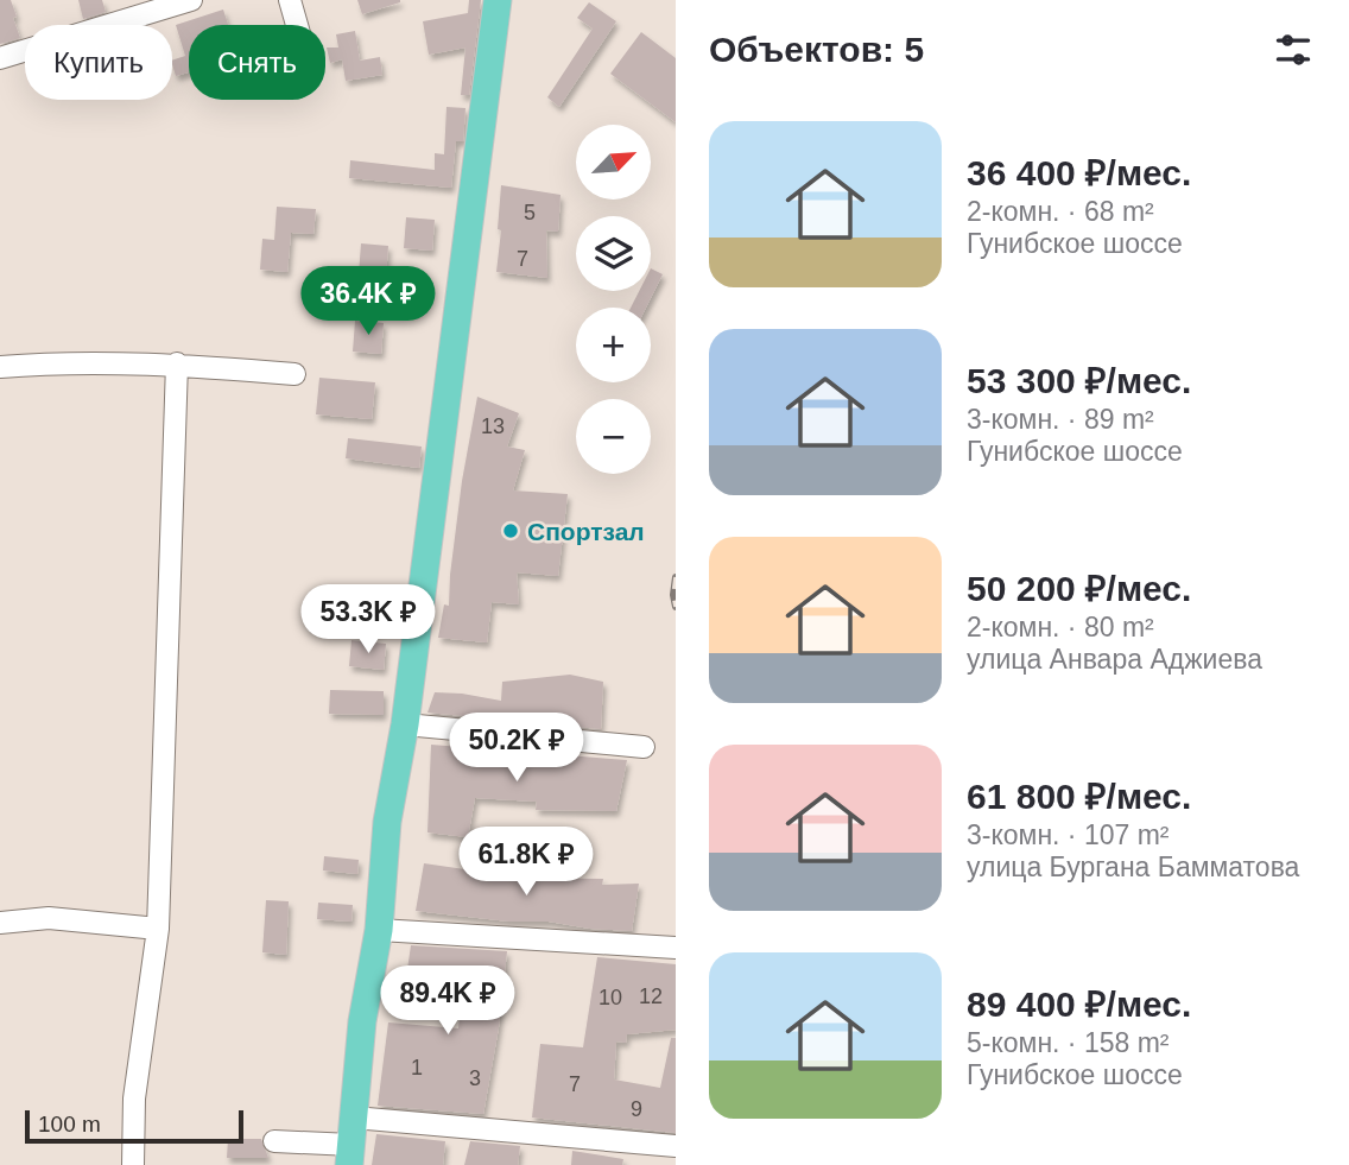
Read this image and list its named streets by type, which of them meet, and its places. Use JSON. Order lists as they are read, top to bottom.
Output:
{
  "places": ["Спортзал"],
  "house_numbers": [
    "5",
    "7",
    "13",
    "12",
    "10",
    "1",
    "3",
    "7",
    "9"
  ],
  "scale_bar": "100 m",
  "north": "top right",
  "page": {
    "heading": "Объектов: 5",
    "chip": ["Купить", "Снять"],
    "list": [
      {
        "name": "36 400 ₽/мес.",
        "note": "2-комн. · 68 m² · Гунибское шоссе"
      },
      {
        "name": "53 300 ₽/мес.",
        "note": "3-комн. · 89 m² · Гунибское шоссе"
      },
      {
        "name": "50 200 ₽/мес.",
        "note": "2-комн. · 80 m² · улица Анвара Аджиева"
      },
      {
        "name": "61 800 ₽/мес.",
        "note": "3-комн. · 107 m² · улица Бургана Бамматова"
      },
      {
        "name": "89 400 ₽/мес.",
        "note": "5-комн. · 158 m² · Гунибское шоссе"
      }
    ],
    "map_buttons": ["+", "−"],
    "price": [
      "36.4K ₽",
      "53.3K ₽",
      "50.2K ₽",
      "61.8K ₽",
      "89.4K ₽"
    ],
    "scale": "100 m"
  }
}
